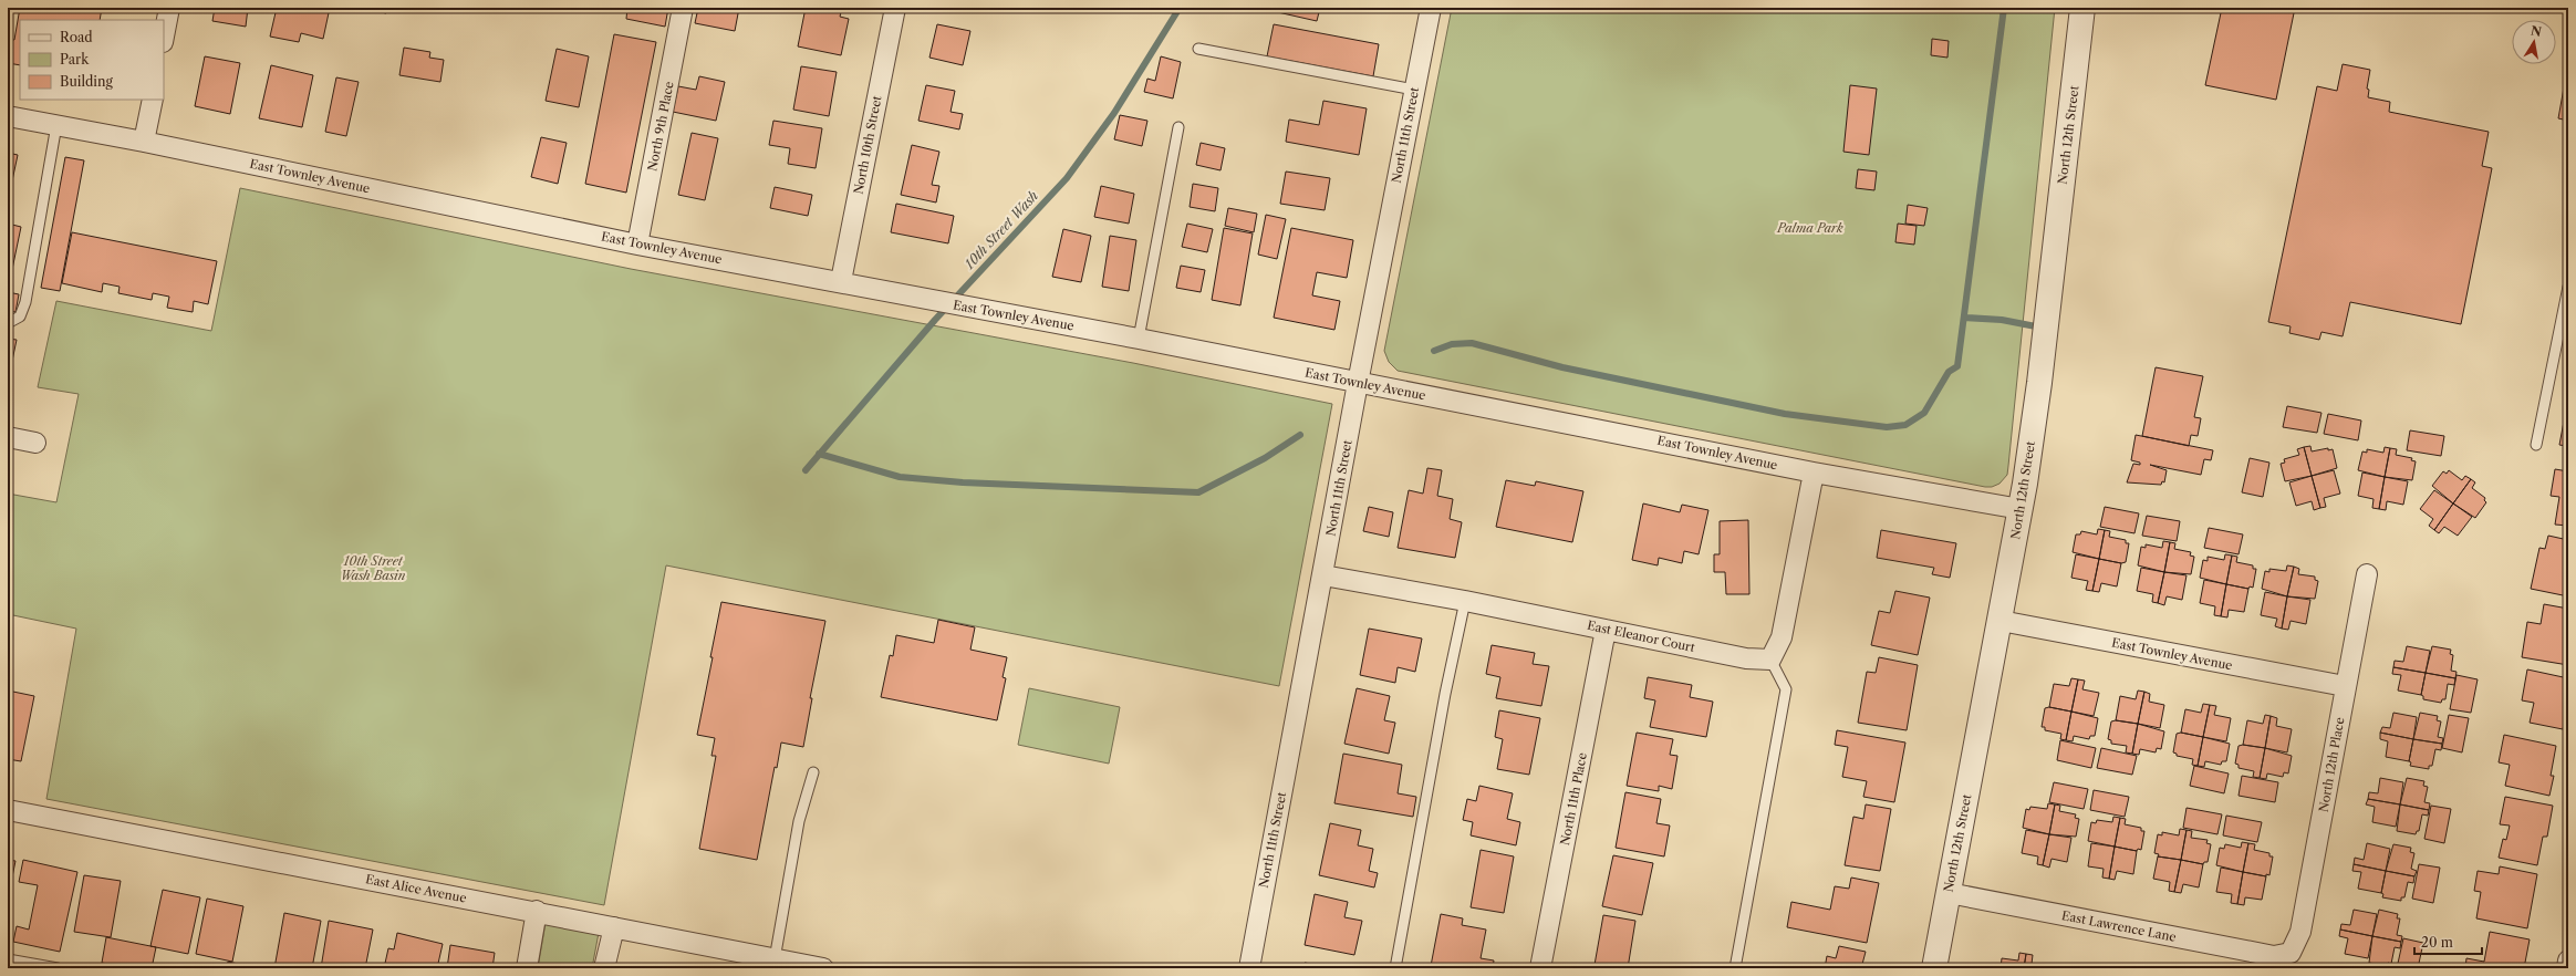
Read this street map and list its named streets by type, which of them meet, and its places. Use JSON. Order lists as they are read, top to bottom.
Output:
{
  "streets": {
    "street": [
      "North 9th Place",
      "North 11th Street",
      "North 12th Street",
      "North 10th Street",
      "East Townley Avenue",
      "East Eleanor Court",
      "North 12th Place",
      "North 11th Place",
      "East Alice Avenue",
      "East Lawrence Lane"
    ]
  },
  "crossings": [
    ["North 9th Place", "East Townley Avenue"],
    ["North 11th Street", "East Townley Avenue"],
    ["North 11th Street", "East Eleanor Court"],
    ["North 12th Street", "East Townley Avenue"],
    ["North 12th Street", "East Lawrence Lane"],
    ["North 10th Street", "East Townley Avenue"],
    ["East Townley Avenue", "North 12th Place"],
    ["East Eleanor Court", "North 11th Place"],
    ["North 12th Place", "East Lawrence Lane"]
  ],
  "water": ["10th Street Wash"],
  "parks": ["Palma Park", "10th Street Wash Basin"],
  "legend": ["Road", "Park", "Building"],
  "scale_bar": "20 m",
  "north": "top"
}
